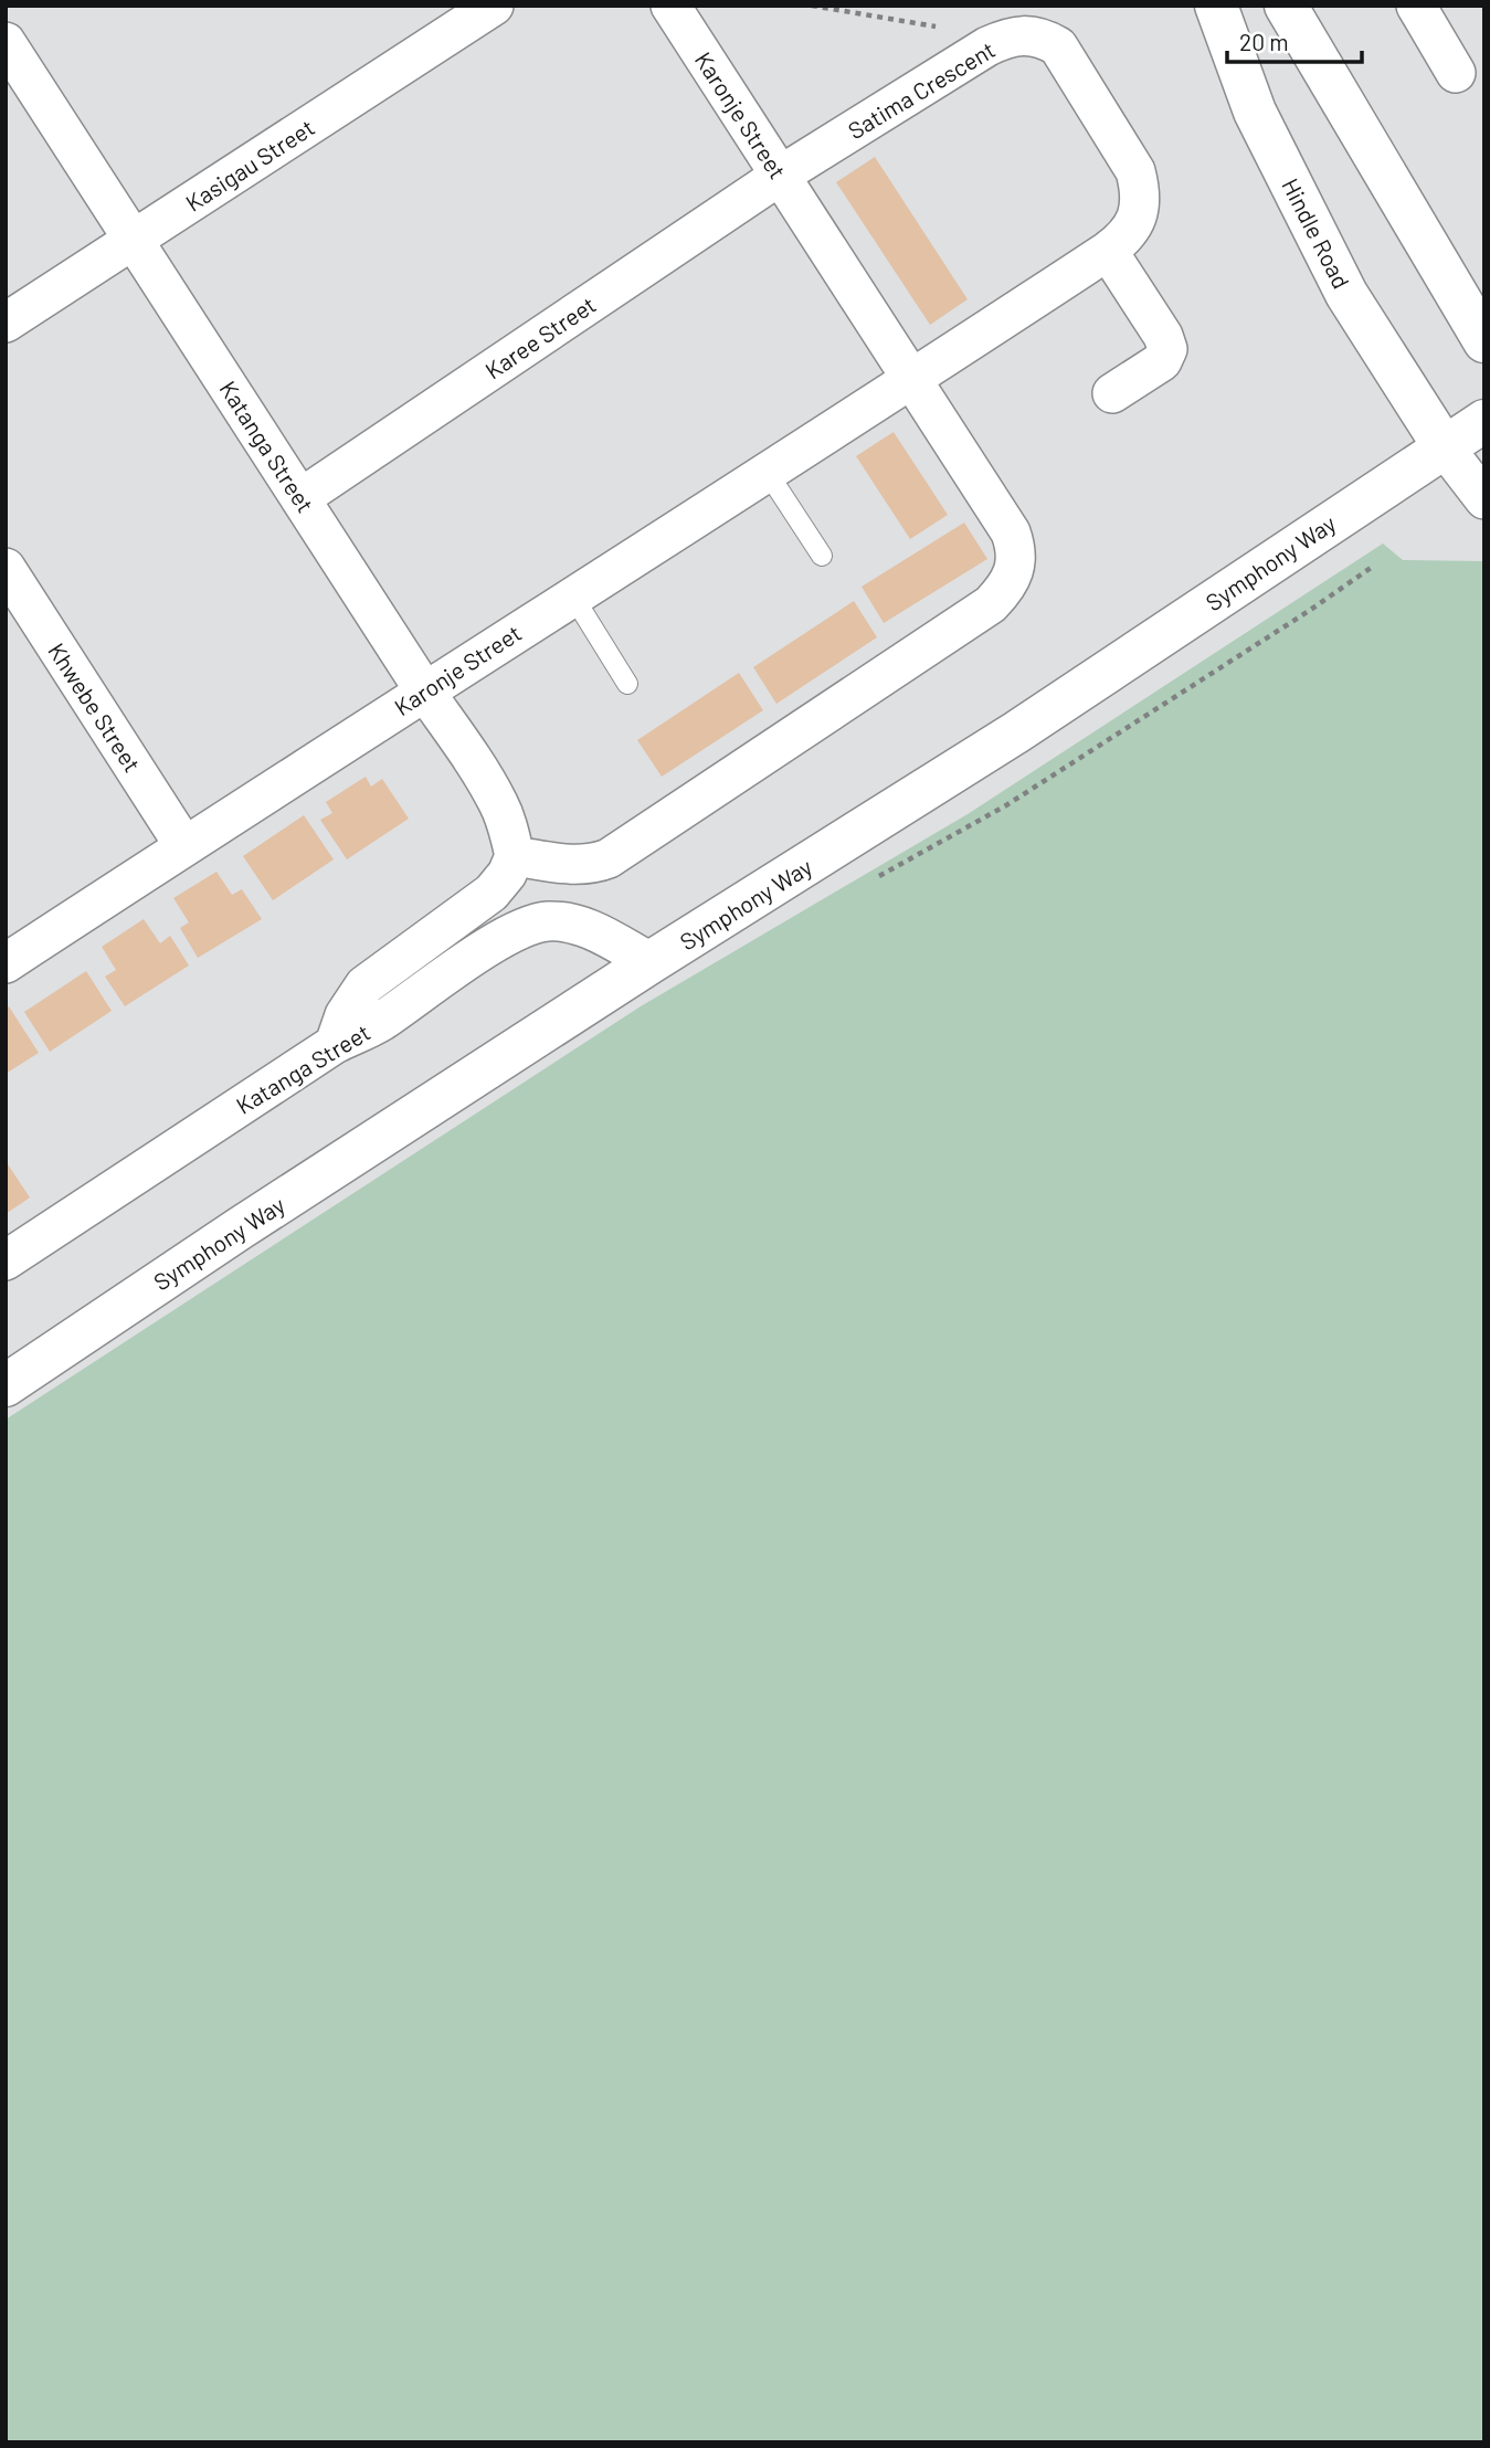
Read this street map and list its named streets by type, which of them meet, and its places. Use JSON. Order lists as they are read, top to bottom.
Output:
{
  "streets": {
    "main road": ["Hindle Road", "Symphony Way"],
    "street": [
      "Satima Crescent",
      "Karonje Street",
      "Kasigau Street",
      "Karee Street",
      "Katanga Street",
      "Khwebe Street"
    ]
  },
  "crossings": [
    ["Satima Crescent", "Karonje Street"],
    ["Satima Crescent", "Karee Street"],
    ["Karonje Street", "Karee Street"],
    ["Karonje Street", "Katanga Street"],
    ["Karonje Street", "Khwebe Street"],
    ["Kasigau Street", "Katanga Street"],
    ["Hindle Road", "Symphony Way"],
    ["Karee Street", "Katanga Street"],
    ["Katanga Street", "Symphony Way"]
  ],
  "scale_bar": "20 m"
}
